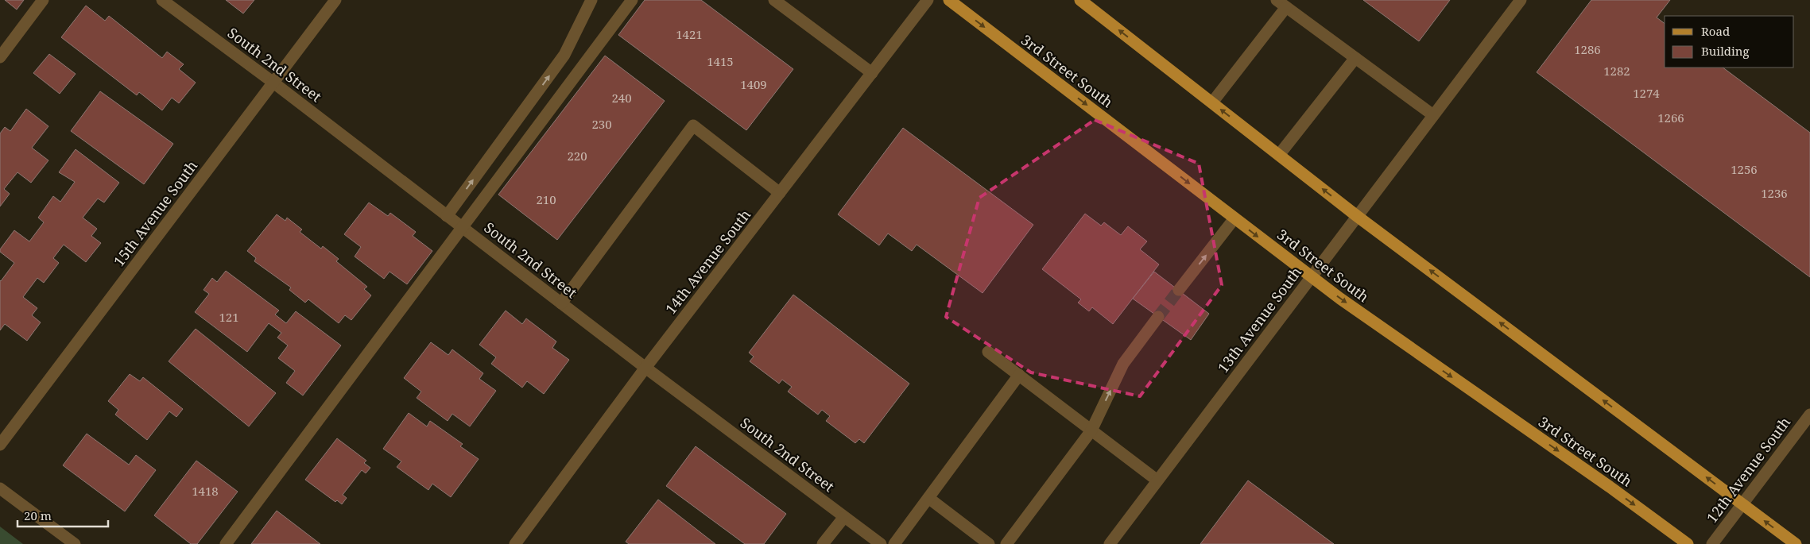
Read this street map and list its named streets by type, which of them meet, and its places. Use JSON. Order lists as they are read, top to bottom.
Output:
{
  "streets": {
    "main road": ["3rd Street South"],
    "street": [
      "South 2nd Street",
      "15th Avenue South",
      "14th Avenue South",
      "13th Avenue South",
      "12th Avenue South"
    ]
  },
  "crossings": [
    ["South 2nd Street", "15th Avenue South"],
    ["South 2nd Street", "14th Avenue South"],
    ["3rd Street South", "13th Avenue South"]
  ],
  "house_numbers": [
    "1421",
    "1286",
    "1415",
    "1282",
    "1409",
    "1274",
    "240",
    "1266",
    "230",
    "220",
    "1256",
    "1236",
    "210",
    "121",
    "1418"
  ],
  "legend": ["Road", "Building"],
  "scale_bar": "20 m"
}
